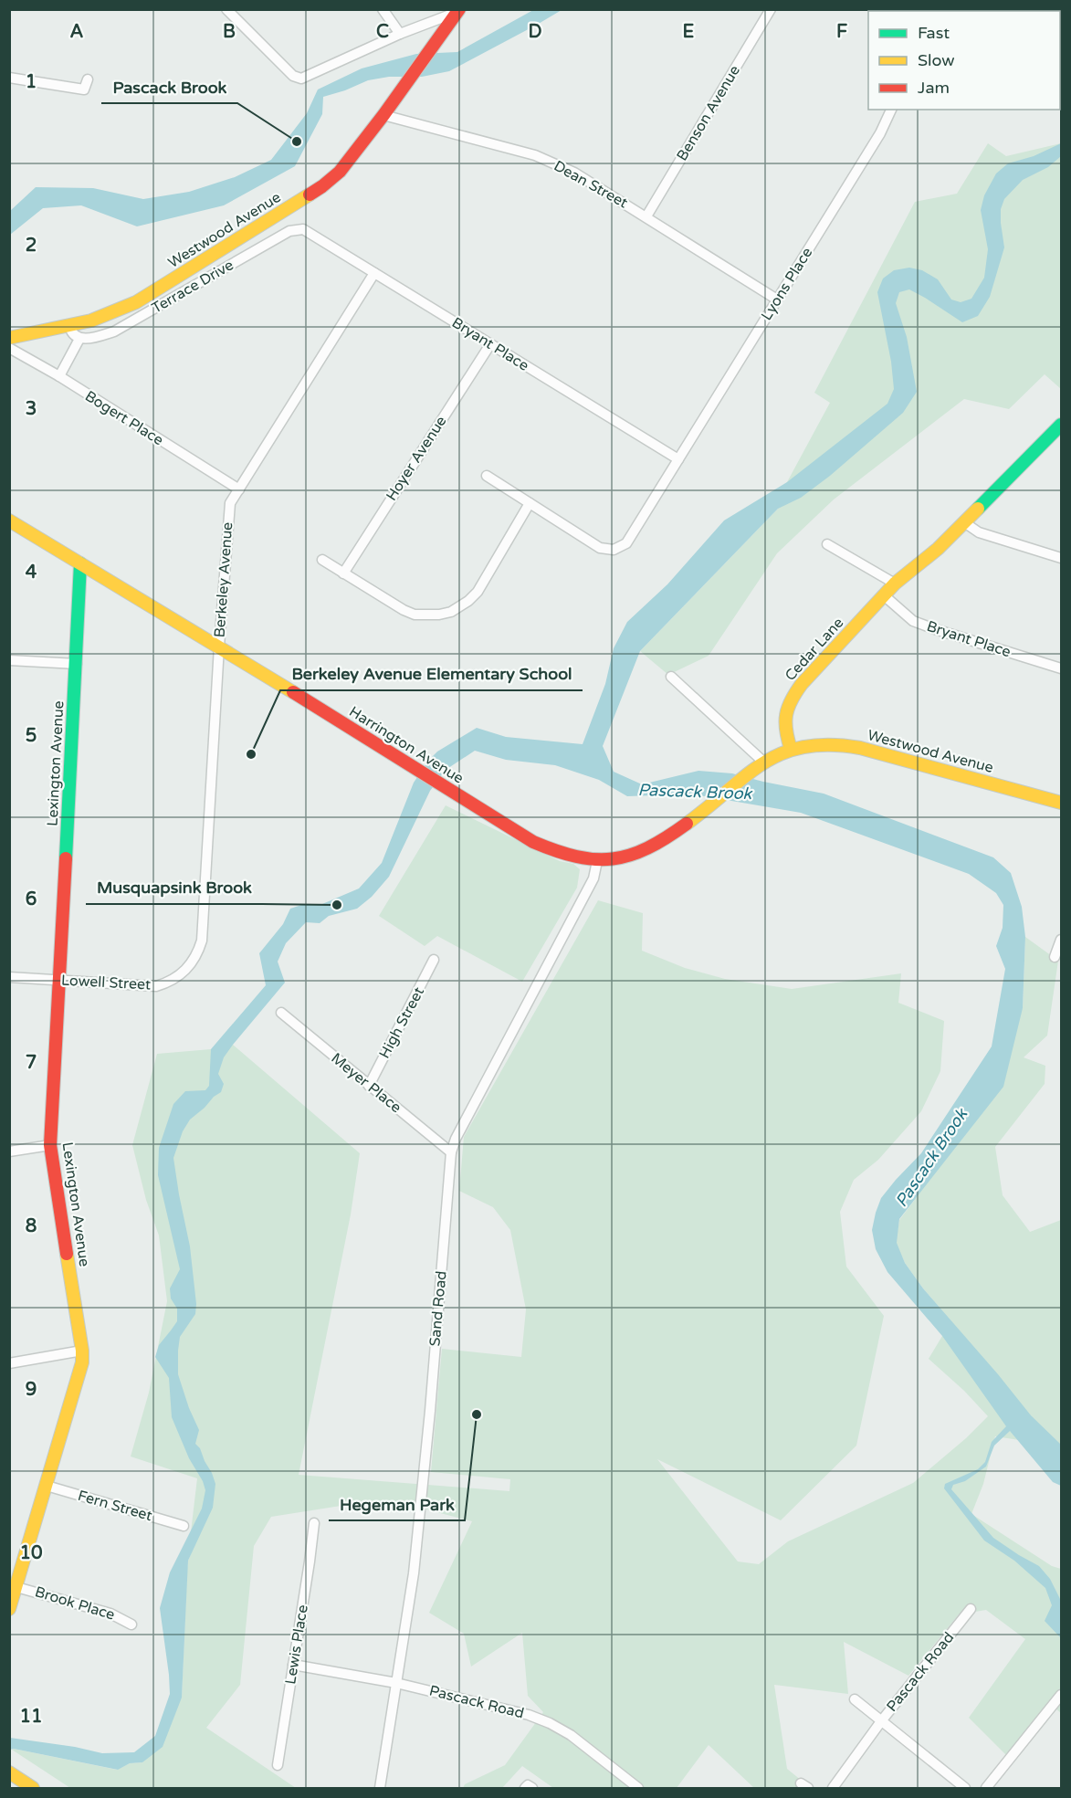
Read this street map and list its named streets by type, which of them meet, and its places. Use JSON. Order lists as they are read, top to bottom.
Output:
{
  "streets": {
    "street": [
      "Benson Avenue",
      "Dean Street",
      "Westwood Avenue",
      "Lyons Place",
      "Terrace Drive",
      "Bryant Place",
      "Bogert Place",
      "Hoyer Avenue",
      "Berkeley Avenue",
      "Cedar Lane",
      "Harrington Avenue",
      "Lexington Avenue",
      "Lowell Street",
      "High Street",
      "Meyer Place",
      "Sand Road",
      "Fern Street",
      "Brook Place",
      "Lewis Place",
      "Pascack Road"
    ]
  },
  "crossings": [
    ["Benson Avenue", "Dean Street"],
    ["Dean Street", "Westwood Avenue"],
    ["Dean Street", "Lyons Place"],
    ["Westwood Avenue", "Cedar Lane"],
    ["Lyons Place", "Bryant Place"],
    ["Terrace Drive", "Bryant Place"],
    ["Bryant Place", "Hoyer Avenue"],
    ["Bryant Place", "Berkeley Avenue"],
    ["Bryant Place", "Cedar Lane"],
    ["Bogert Place", "Berkeley Avenue"],
    ["Berkeley Avenue", "Harrington Avenue"],
    ["Berkeley Avenue", "Lowell Street"],
    ["Harrington Avenue", "Lexington Avenue"],
    ["Harrington Avenue", "Sand Road"],
    ["Lexington Avenue", "Lowell Street"],
    ["Lexington Avenue", "Fern Street"],
    ["Lexington Avenue", "Brook Place"],
    ["High Street", "Meyer Place"],
    ["Meyer Place", "Sand Road"],
    ["Sand Road", "Pascack Road"],
    ["Lewis Place", "Pascack Road"]
  ],
  "water": ["Pascack Brook"],
  "places": [
    "Pascack Brook",
    "Berkeley Avenue Elementary School",
    "Musquapsink Brook",
    "Hegeman Park"
  ],
  "legend": ["Fast", "Slow", "Jam"],
  "grid": {
    "columns": [
      "A",
      "B",
      "C",
      "D",
      "E",
      "F"
    ],
    "rows": [
      "1",
      "2",
      "3",
      "4",
      "5",
      "6",
      "7",
      "8",
      "9",
      "10",
      "11"
    ]
  }
}
